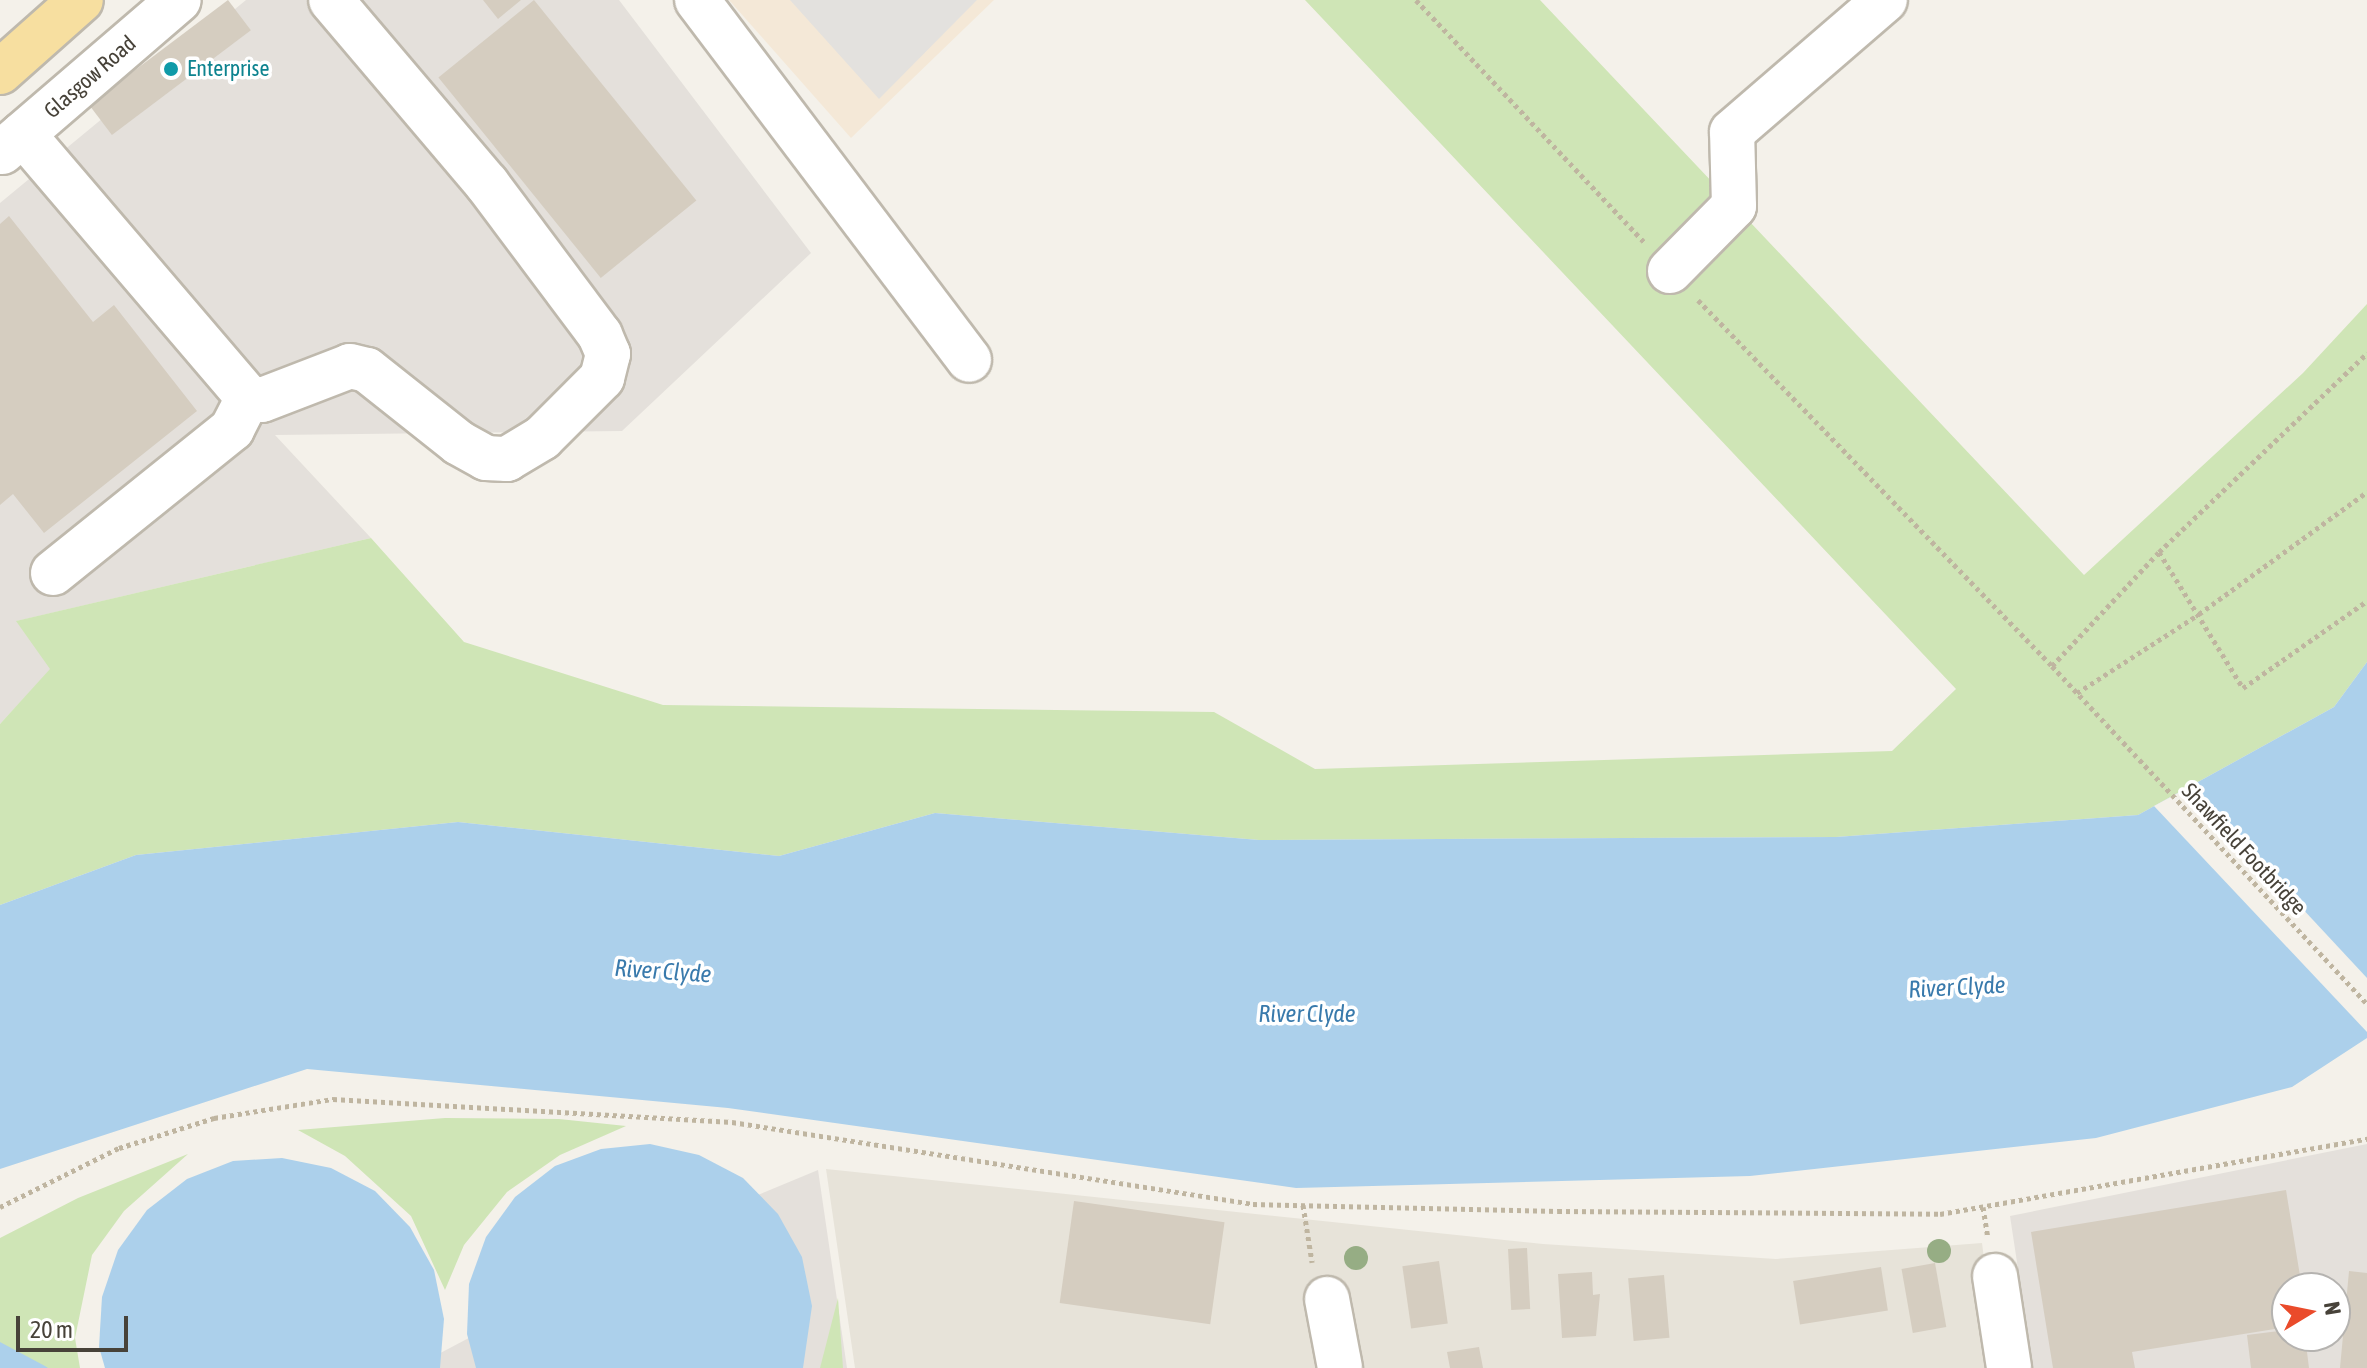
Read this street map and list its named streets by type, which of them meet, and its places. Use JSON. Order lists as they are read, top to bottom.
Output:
{
  "streets": {
    "street": ["Glasgow Road"],
    "path": ["Shawfield Footbridge"]
  },
  "water": ["River Clyde"],
  "places": ["Enterprise"],
  "scale_bar": "20 m",
  "north": "right"
}
